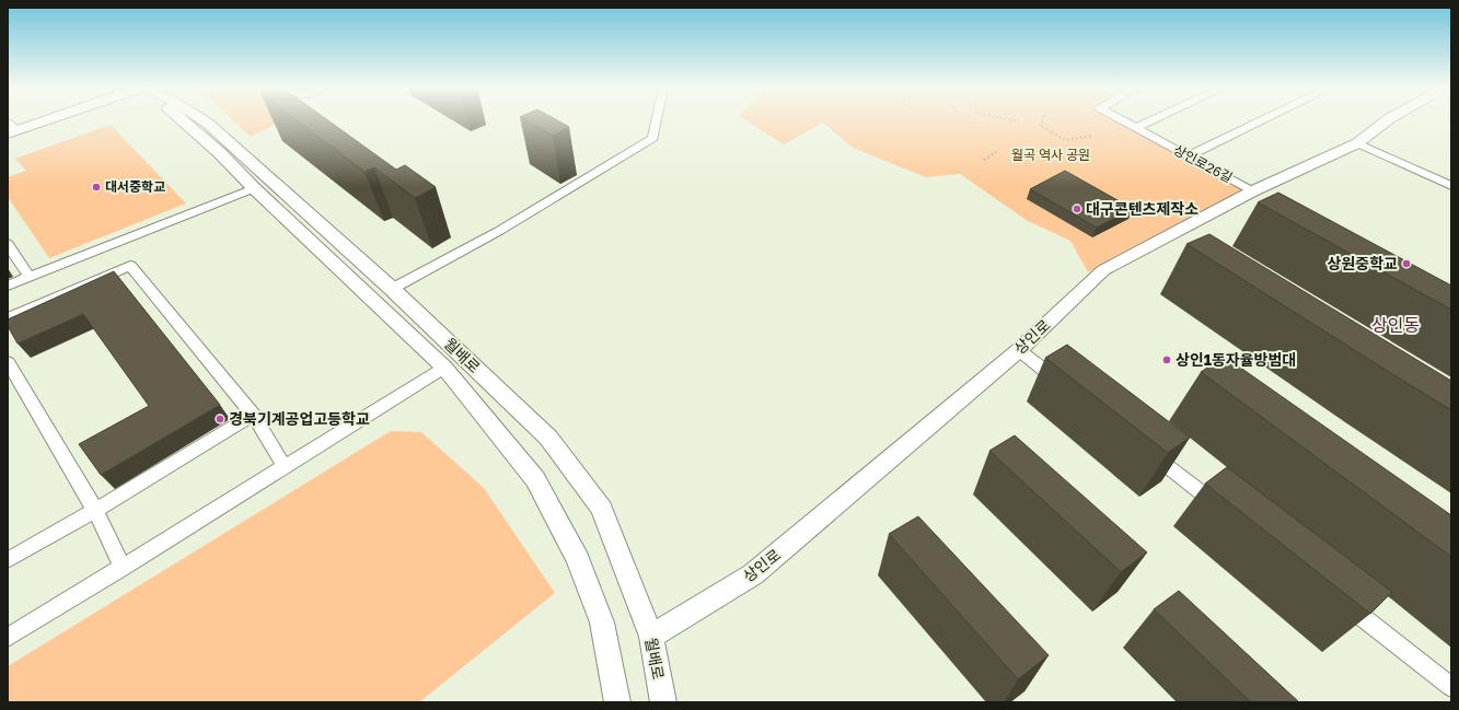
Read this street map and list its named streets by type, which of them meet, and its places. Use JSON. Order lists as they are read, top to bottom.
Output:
{
  "streets": {
    "main road": ["상인로", "월배로"],
    "street": ["상인로26길"]
  },
  "crossings": [
    ["상인로26길", "상인로"],
    ["상인로", "월배로"]
  ],
  "districts": ["상인동"],
  "parks": ["월곡 역사 공원"],
  "places": [
    "대서중학교",
    "대구콘텐츠제작소",
    "상원중학교",
    "상인1동자율방범대",
    "경북기계공업고등학교"
  ]
}
